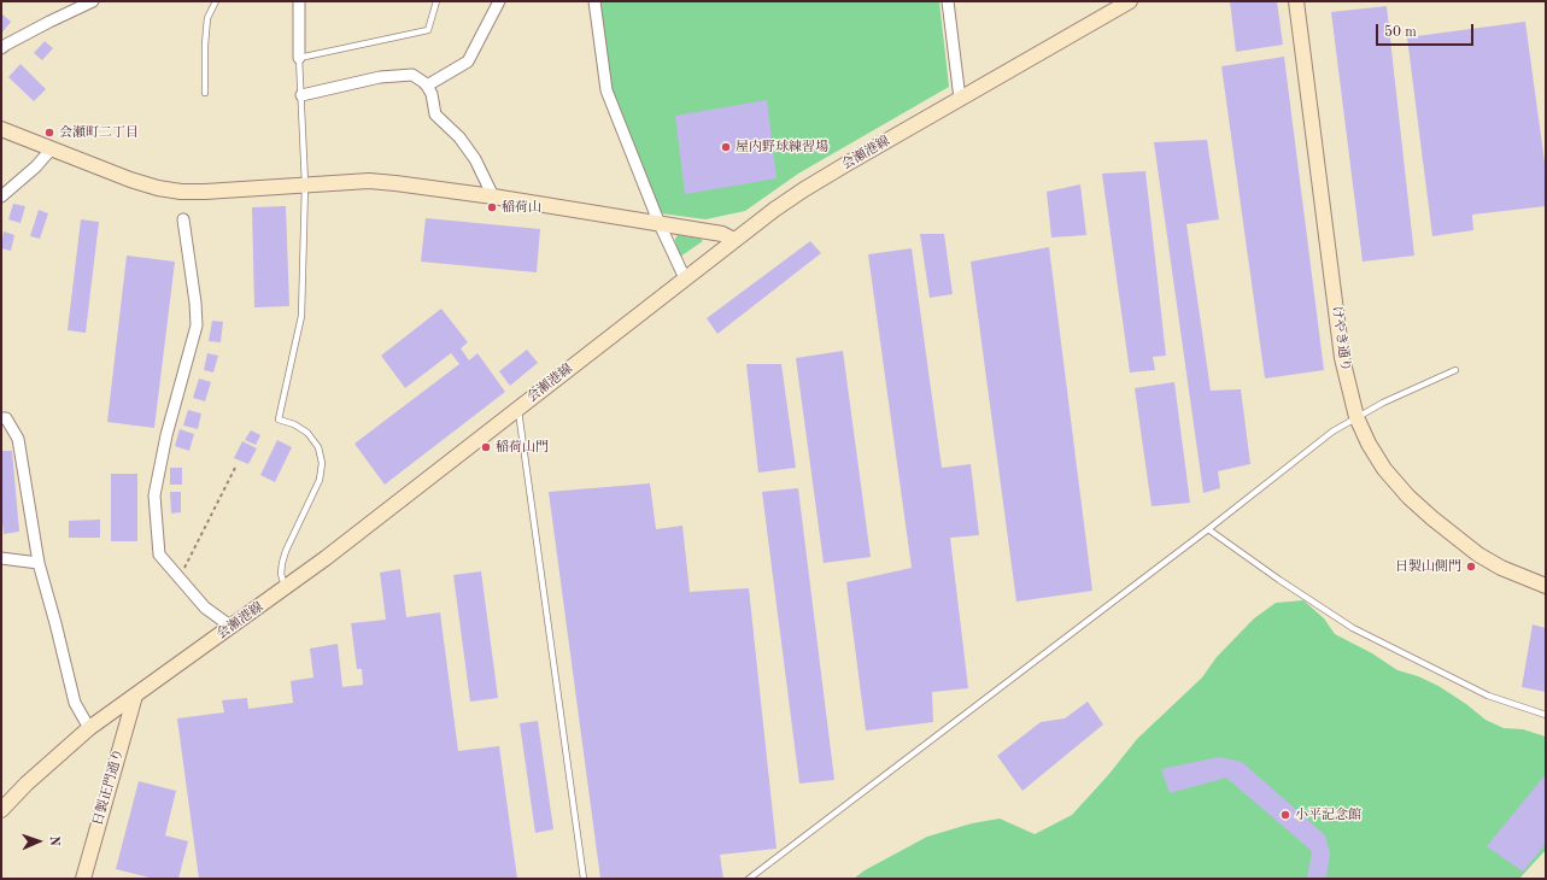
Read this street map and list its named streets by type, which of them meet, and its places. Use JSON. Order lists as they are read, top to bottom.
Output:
{
  "streets": {
    "street": ["会瀬港線", "けやき通り", "日製正門通り"]
  },
  "crossings": [
    ["会瀬港線", "日製正門通り"]
  ],
  "places": [
    "会瀬町二丁目",
    "屋内野球練習場",
    "稲荷山",
    "稲荷山門",
    "日製山側門",
    "小平記念館"
  ],
  "scale_bar": "50 m",
  "north": "right"
}
